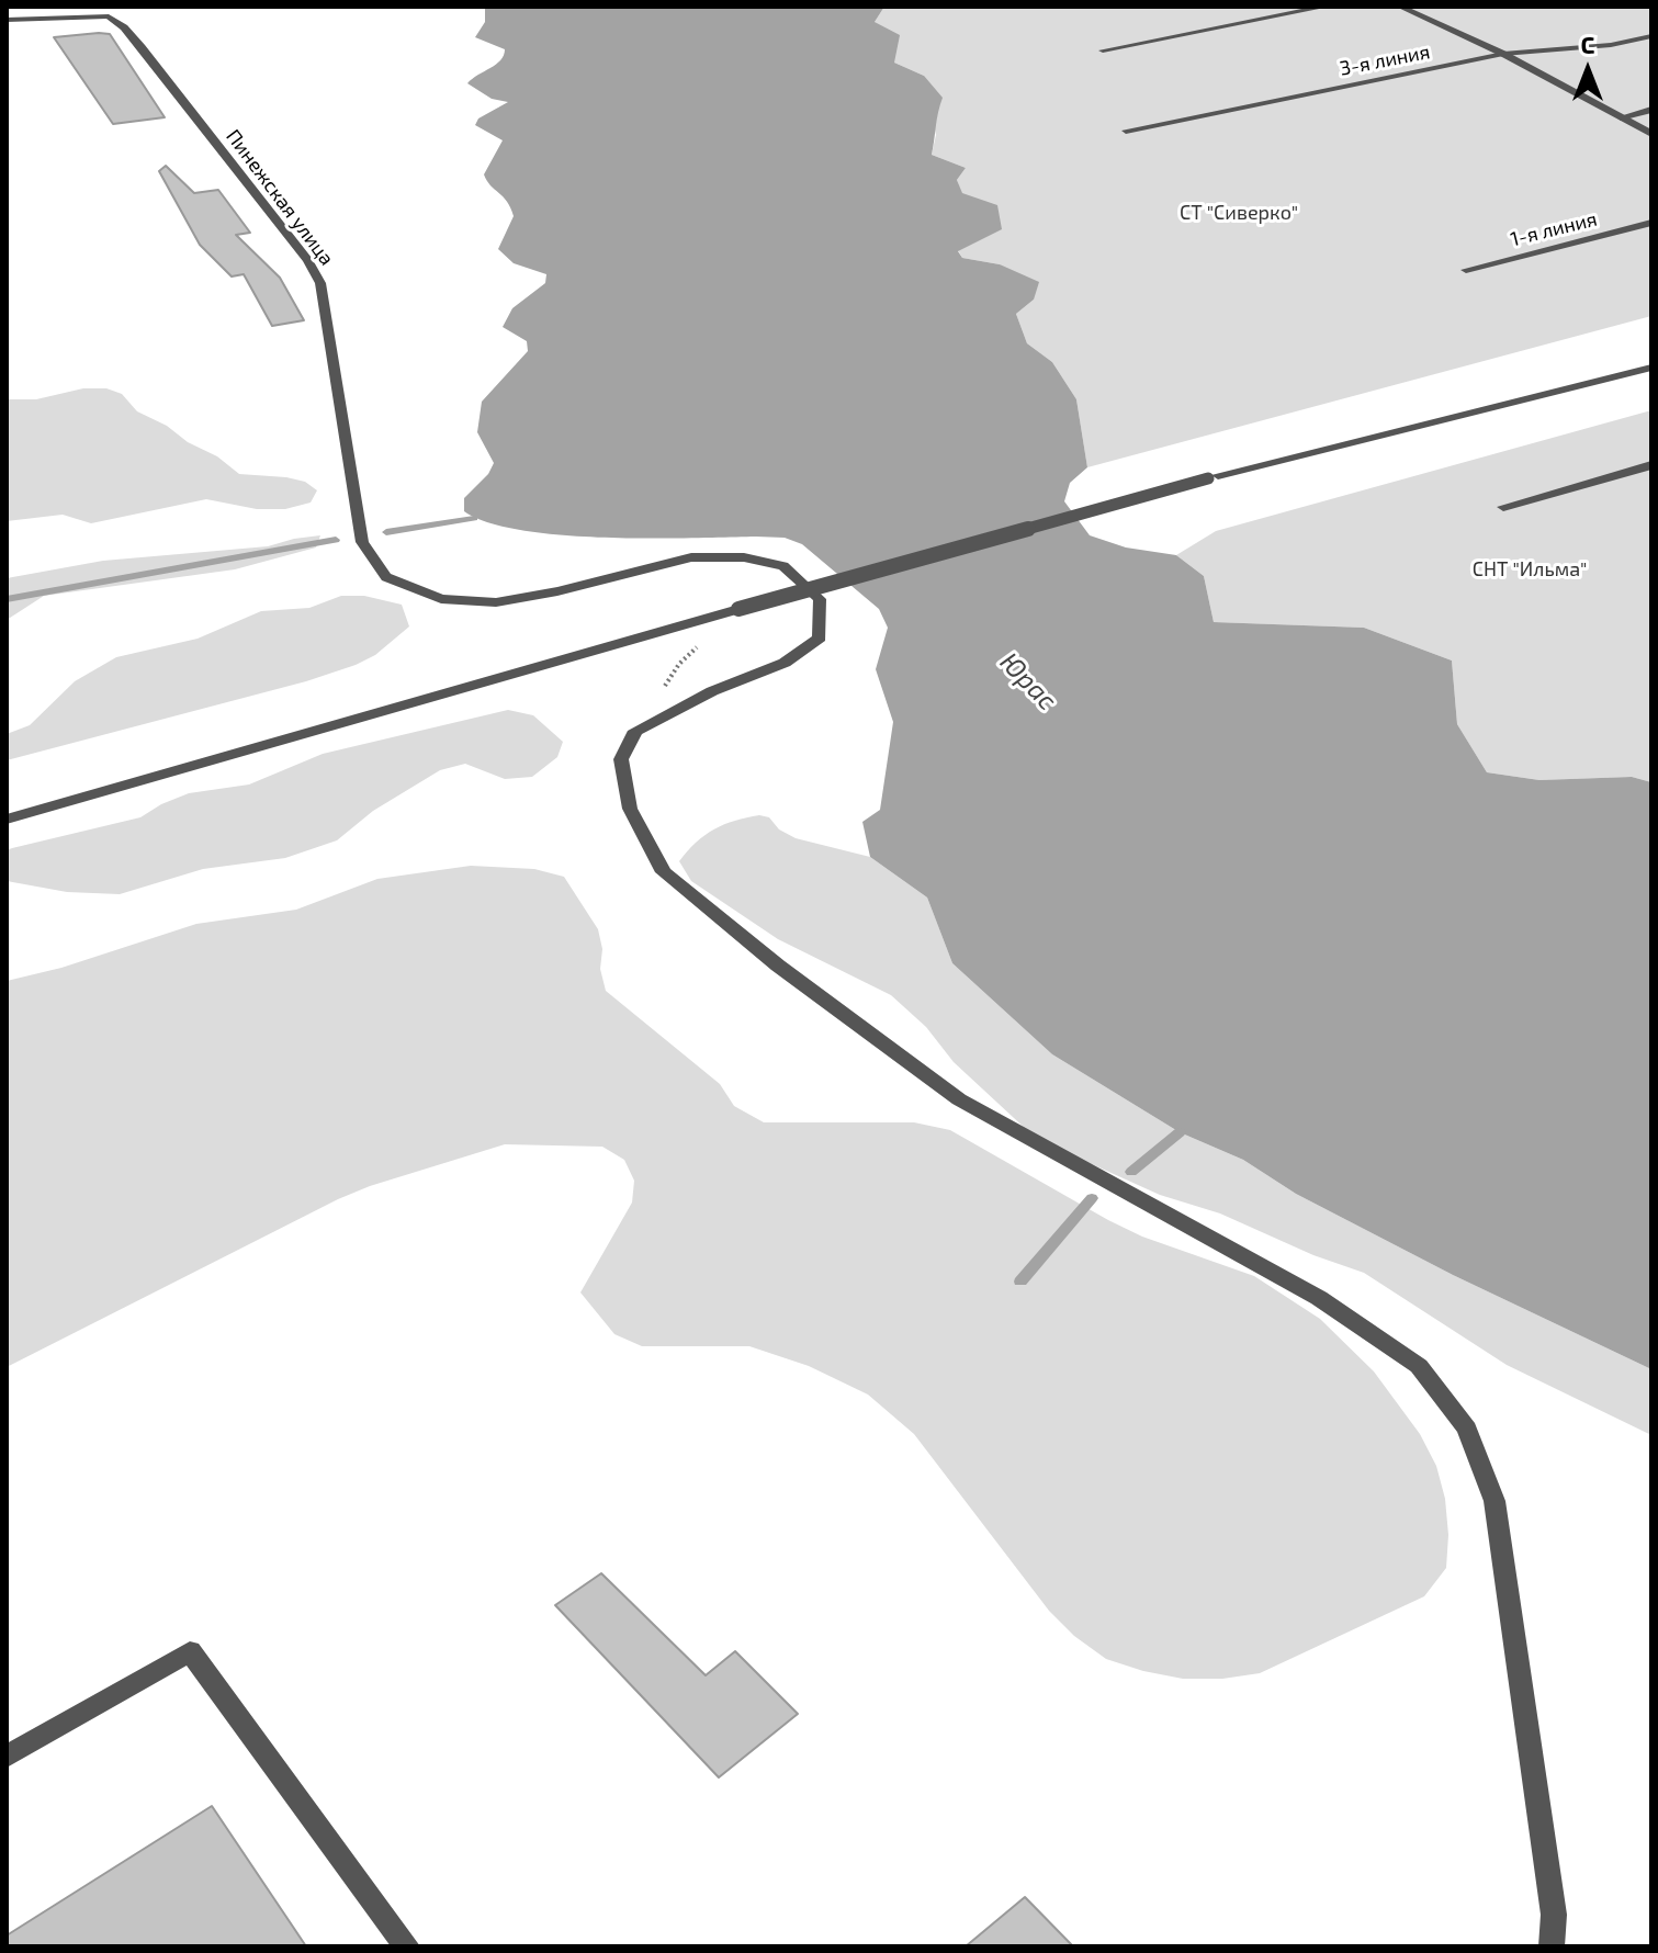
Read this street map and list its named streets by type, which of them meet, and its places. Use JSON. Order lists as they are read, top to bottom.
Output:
{
  "streets": {
    "street": ["3-я линия", "Пинежская улица", "1-я линия"]
  },
  "water": ["Юрас"],
  "parks": ["СТ \"Сиверко\"", "СНТ \"Ильма\""],
  "north": "top"
}
